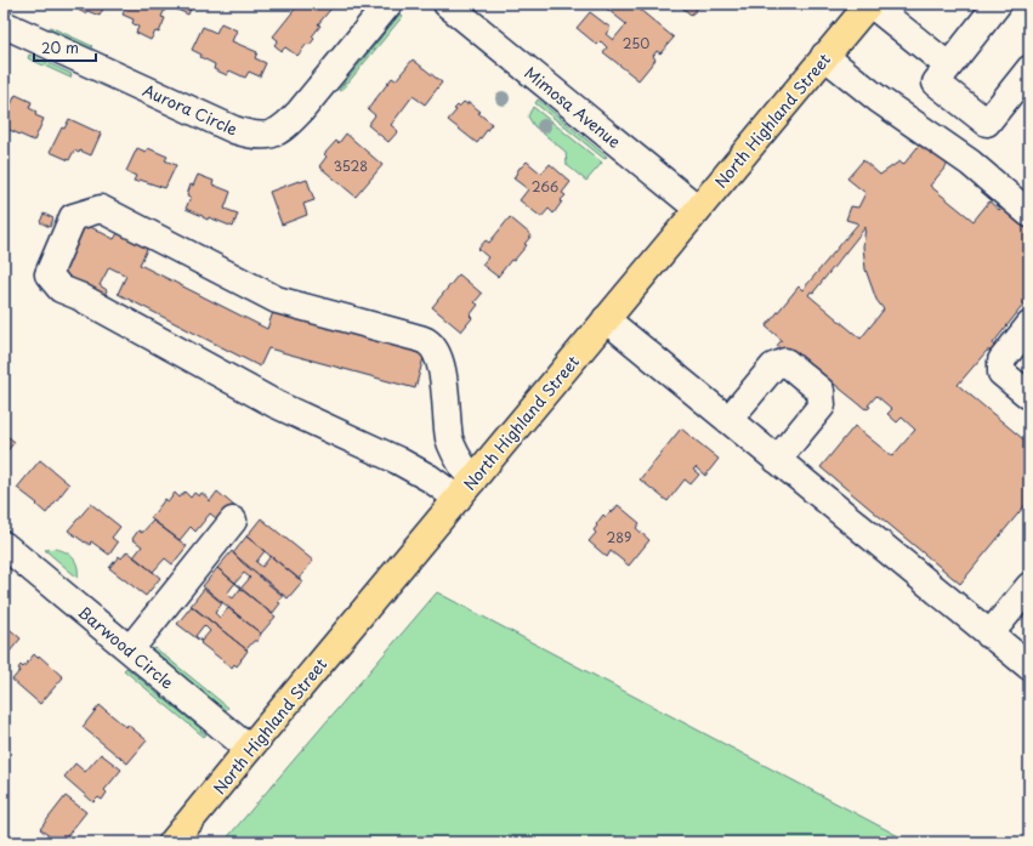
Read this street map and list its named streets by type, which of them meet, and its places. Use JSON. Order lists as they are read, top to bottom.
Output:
{
  "streets": {
    "main road": ["North Highland Street"],
    "street": ["Mimosa Avenue", "Aurora Circle", "Barwood Circle"]
  },
  "crossings": [
    ["Mimosa Avenue", "North Highland Street"],
    ["North Highland Street", "Barwood Circle"]
  ],
  "house_numbers": [
    "250",
    "3528",
    "266",
    "289"
  ],
  "scale_bar": "20 m"
}
